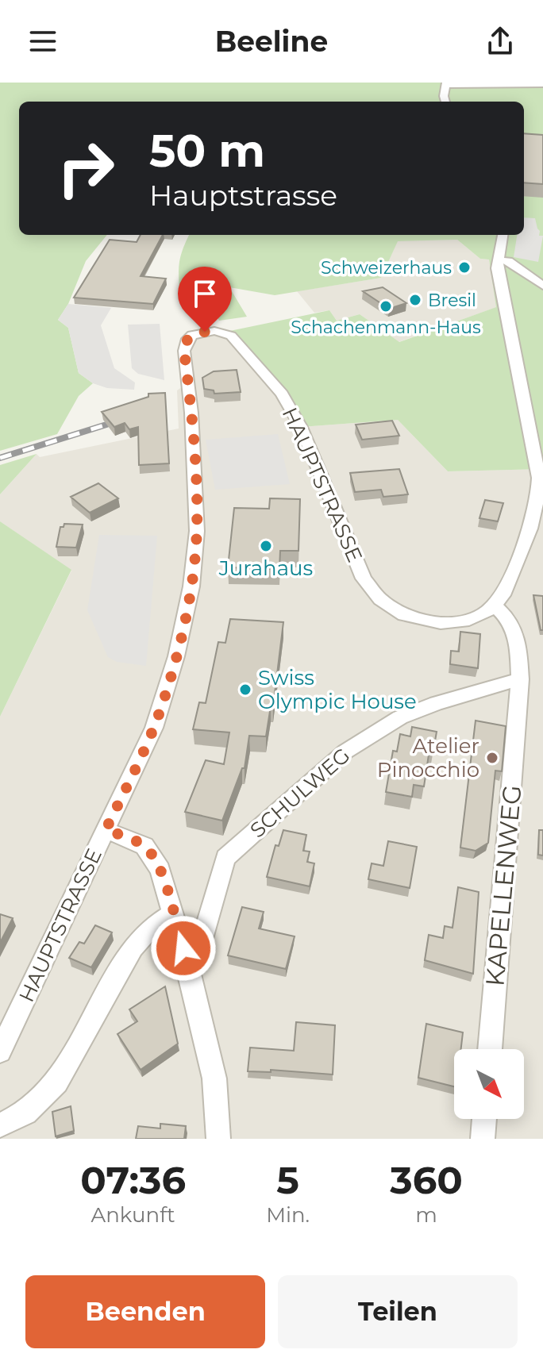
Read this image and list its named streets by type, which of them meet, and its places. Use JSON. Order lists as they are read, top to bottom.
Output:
{
  "streets": {
    "street": ["HAUPTSTRASSE", "SCHULWEG", "KAPELLENWEG"]
  },
  "crossings": [
    ["HAUPTSTRASSE", "KAPELLENWEG"],
    ["SCHULWEG", "KAPELLENWEG"]
  ],
  "places": [
    "Schweizerhaus",
    "Bresil",
    "Schachenmann-Haus",
    "Jurahaus",
    "Swiss Olympic House",
    "Atelier Pinocchio"
  ],
  "north": "bottom right",
  "page": {
    "header": "Beeline",
    "turn": ["50 m", "Hauptstrasse"],
    "eta": [
      "07:36",
      "Ankunft",
      "5",
      "Min.",
      "360",
      "m"
    ],
    "buttons": ["Beenden", "Teilen"]
  }
}
